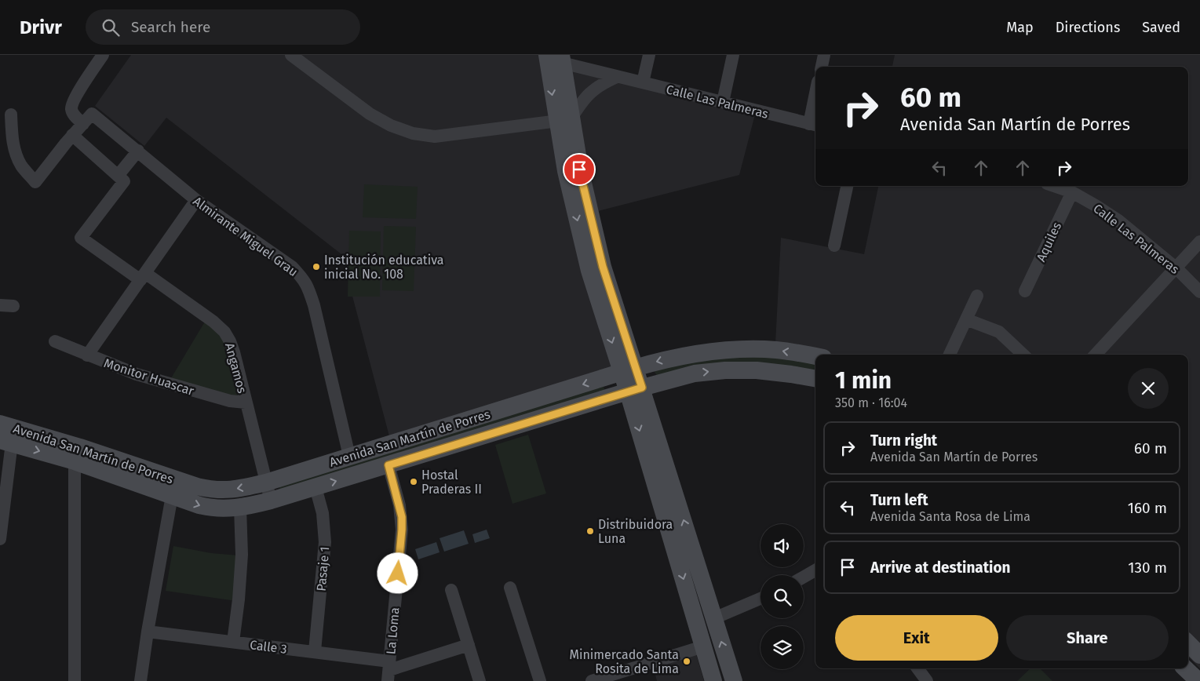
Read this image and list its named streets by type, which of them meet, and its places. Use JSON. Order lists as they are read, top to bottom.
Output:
{
  "streets": {
    "main road": ["Avenida San Martín de Porres"],
    "street": [
      "Calle Las Palmeras",
      "Almirante Miguel Grau",
      "Aquiles",
      "Angamos",
      "Monitor Huascar",
      "Pasaje 1",
      "La Loma",
      "Calle 3"
    ]
  },
  "crossings": [
    ["Calle Las Palmeras", "Aquiles"],
    ["Almirante Miguel Grau", "Avenida San Martín de Porres"],
    ["Angamos", "Monitor Huascar"],
    ["Angamos", "Avenida San Martín de Porres"],
    ["Avenida San Martín de Porres", "Pasaje 1"],
    ["Avenida San Martín de Porres", "La Loma"],
    ["Pasaje 1", "Calle 3"],
    ["La Loma", "Calle 3"]
  ],
  "places": [
    "Institución educativa inicial No. 108",
    "Hostal Praderas II",
    "Distribuidora Luna",
    "Minimercado Santa Rosita de Lima"
  ],
  "page": {
    "header": "Drivr",
    "search": "Search here",
    "nav": ["Map", "Directions", "Saved"],
    "turn": ["60 m", "Avenida San Martín de Porres"],
    "heading": ["1 min", "350 m · 16:04"],
    "list": [
      {
        "name": "Turn right",
        "note": "Avenida San Martín de Porres",
        "value": "60 m"
      },
      {
        "name": "Turn left",
        "note": "Avenida Santa Rosa de Lima",
        "value": "160 m"
      },
      {
        "name": "Arrive at destination",
        "value": "130 m"
      }
    ],
    "buttons": ["Exit", "Share"]
  }
}
